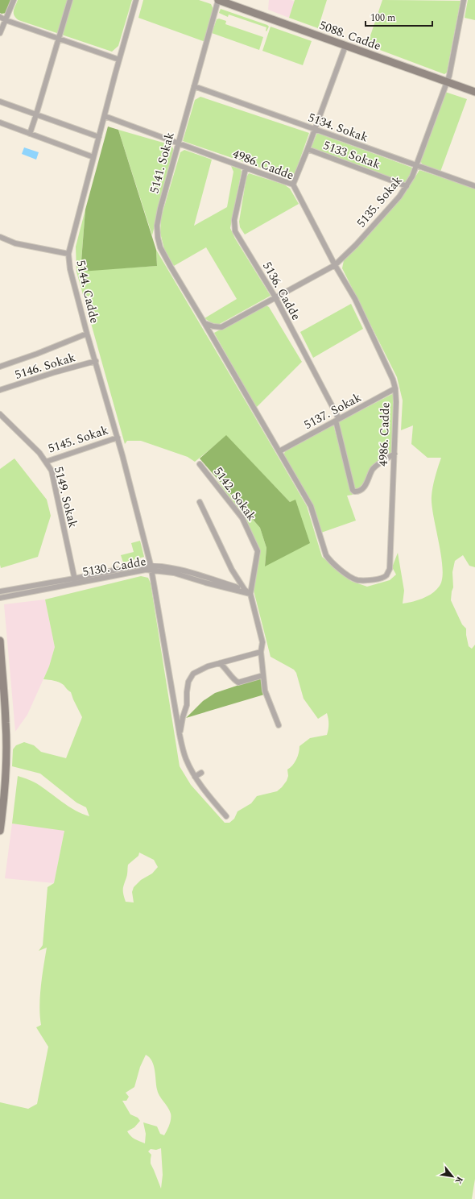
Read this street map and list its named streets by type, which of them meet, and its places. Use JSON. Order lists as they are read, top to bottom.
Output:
{
  "streets": {
    "street": [
      "5088. Cadde",
      "5134. Sokak",
      "5133 Sokak",
      "5141. Sokak",
      "4986. Cadde",
      "5135. Sokak",
      "5136. Cadde",
      "5144. Cadde",
      "5146. Sokak",
      "5137. Sokak",
      "5145. Sokak",
      "5142. Sokak",
      "5149. Sokak",
      "5130. Cadde"
    ]
  },
  "crossings": [
    ["5088. Cadde", "5141. Sokak"],
    ["5088. Cadde", "5135. Sokak"],
    ["5134. Sokak", "5141. Sokak"],
    ["5134. Sokak", "5135. Sokak"],
    ["5133 Sokak", "5135. Sokak"],
    ["5141. Sokak", "4986. Cadde"],
    ["5141. Sokak", "5135. Sokak"],
    ["4986. Cadde", "5135. Sokak"],
    ["4986. Cadde", "5136. Cadde"],
    ["4986. Cadde", "5144. Cadde"],
    ["4986. Cadde", "5137. Sokak"],
    ["5135. Sokak", "5136. Cadde"],
    ["5136. Cadde", "5137. Sokak"],
    ["5144. Cadde", "5146. Sokak"],
    ["5144. Cadde", "5145. Sokak"],
    ["5144. Cadde", "5130. Cadde"],
    ["5145. Sokak", "5149. Sokak"],
    ["5142. Sokak", "5130. Cadde"],
    ["5149. Sokak", "5130. Cadde"]
  ],
  "scale_bar": "100 m",
  "north": "bottom right"
}
